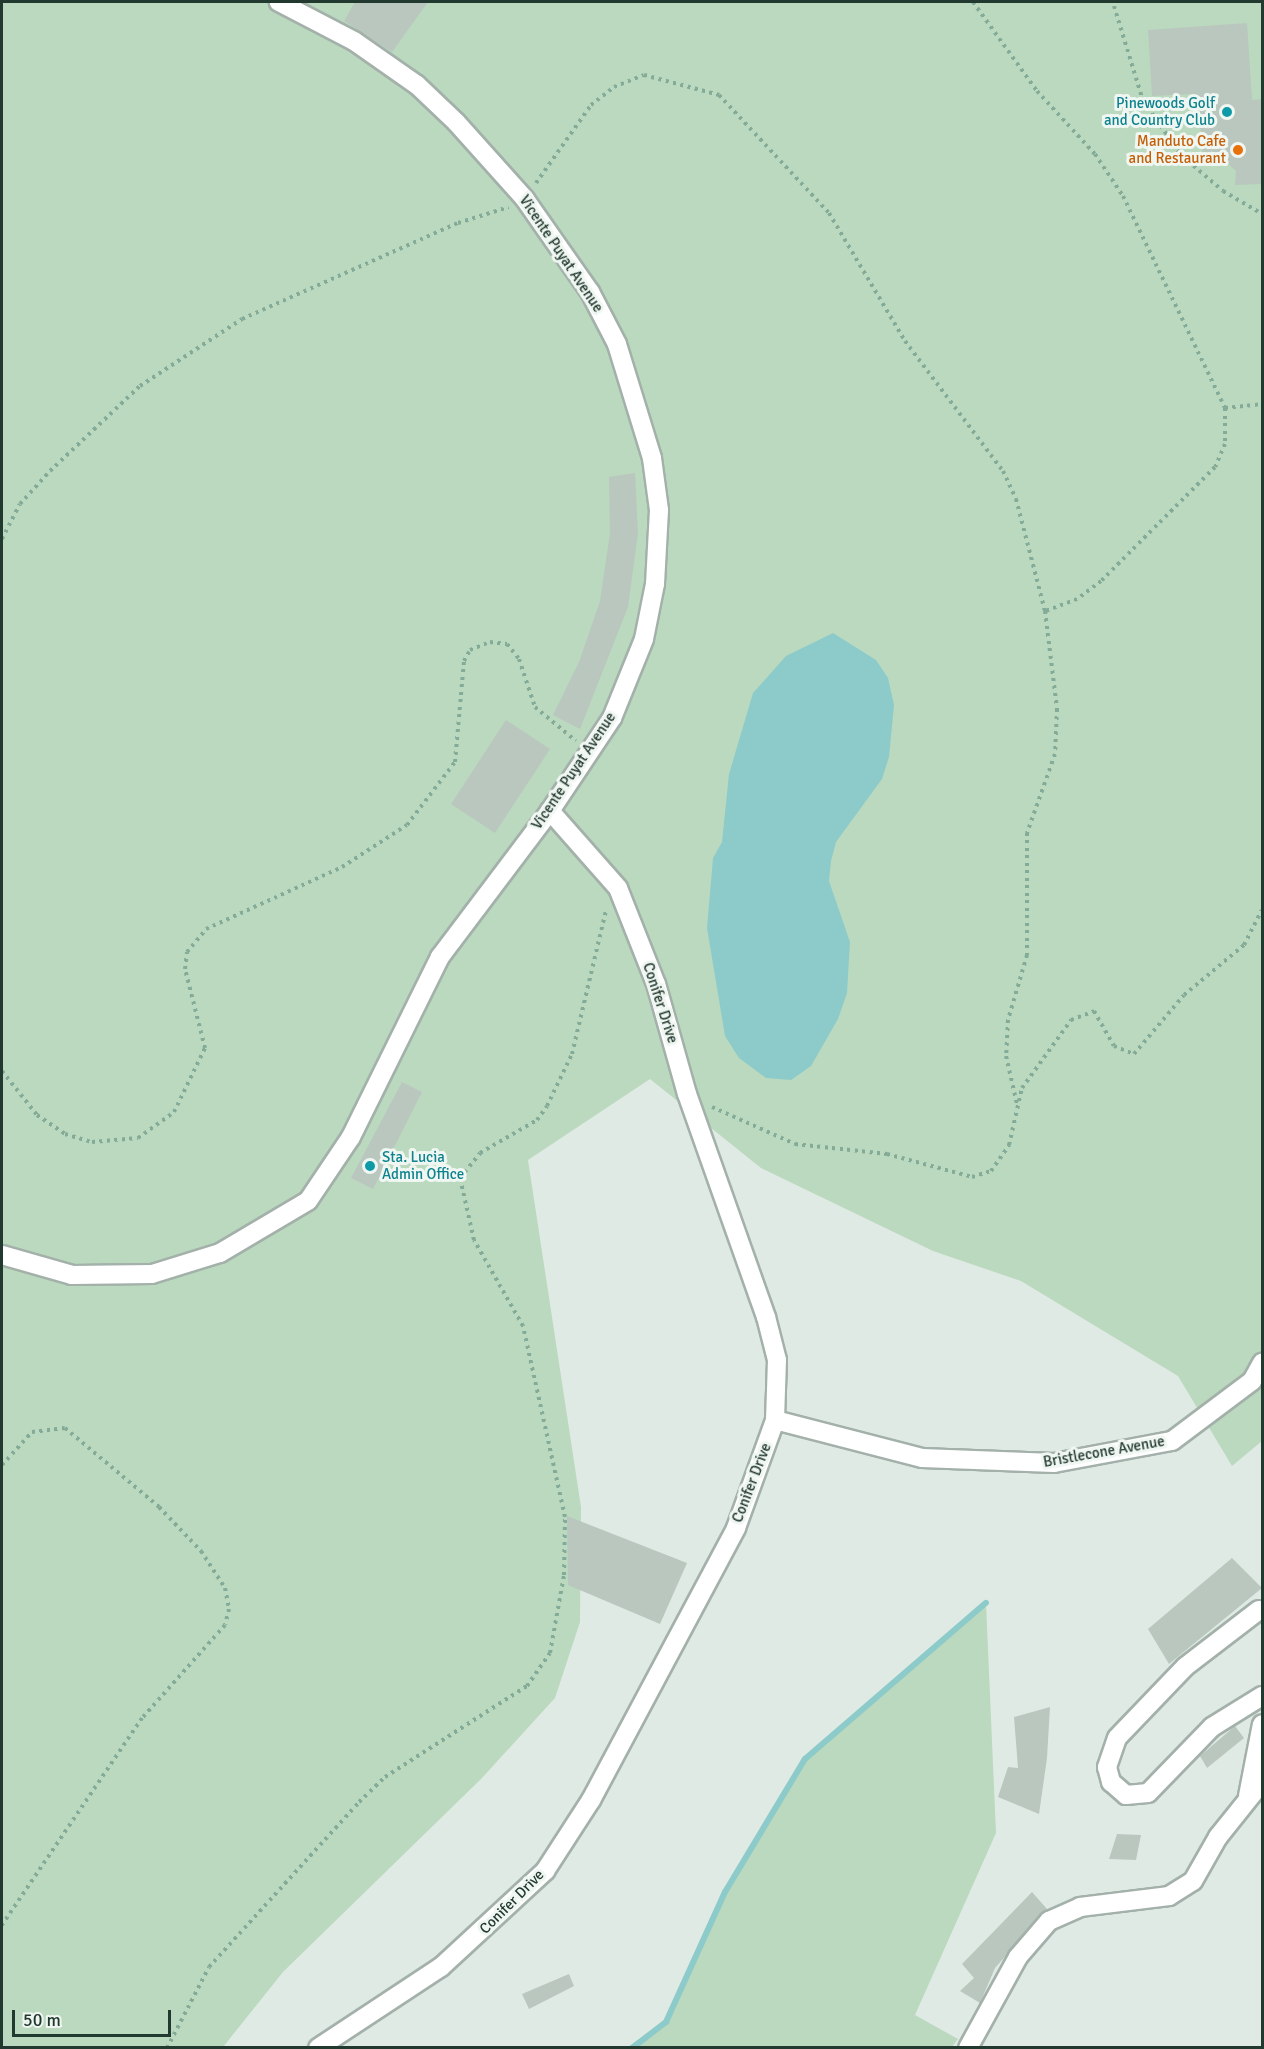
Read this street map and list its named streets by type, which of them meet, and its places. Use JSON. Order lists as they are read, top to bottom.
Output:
{
  "streets": {
    "street": ["Vicente Puyat Avenue", "Conifer Drive", "Bristlecone Avenue"]
  },
  "crossings": [
    ["Vicente Puyat Avenue", "Conifer Drive"],
    ["Conifer Drive", "Bristlecone Avenue"]
  ],
  "places": ["Pinewoods Golf and Country Club", "Manduto Cafe and Restaurant", "Sta. Lucia Admin Office"],
  "scale_bar": "50 m"
}
